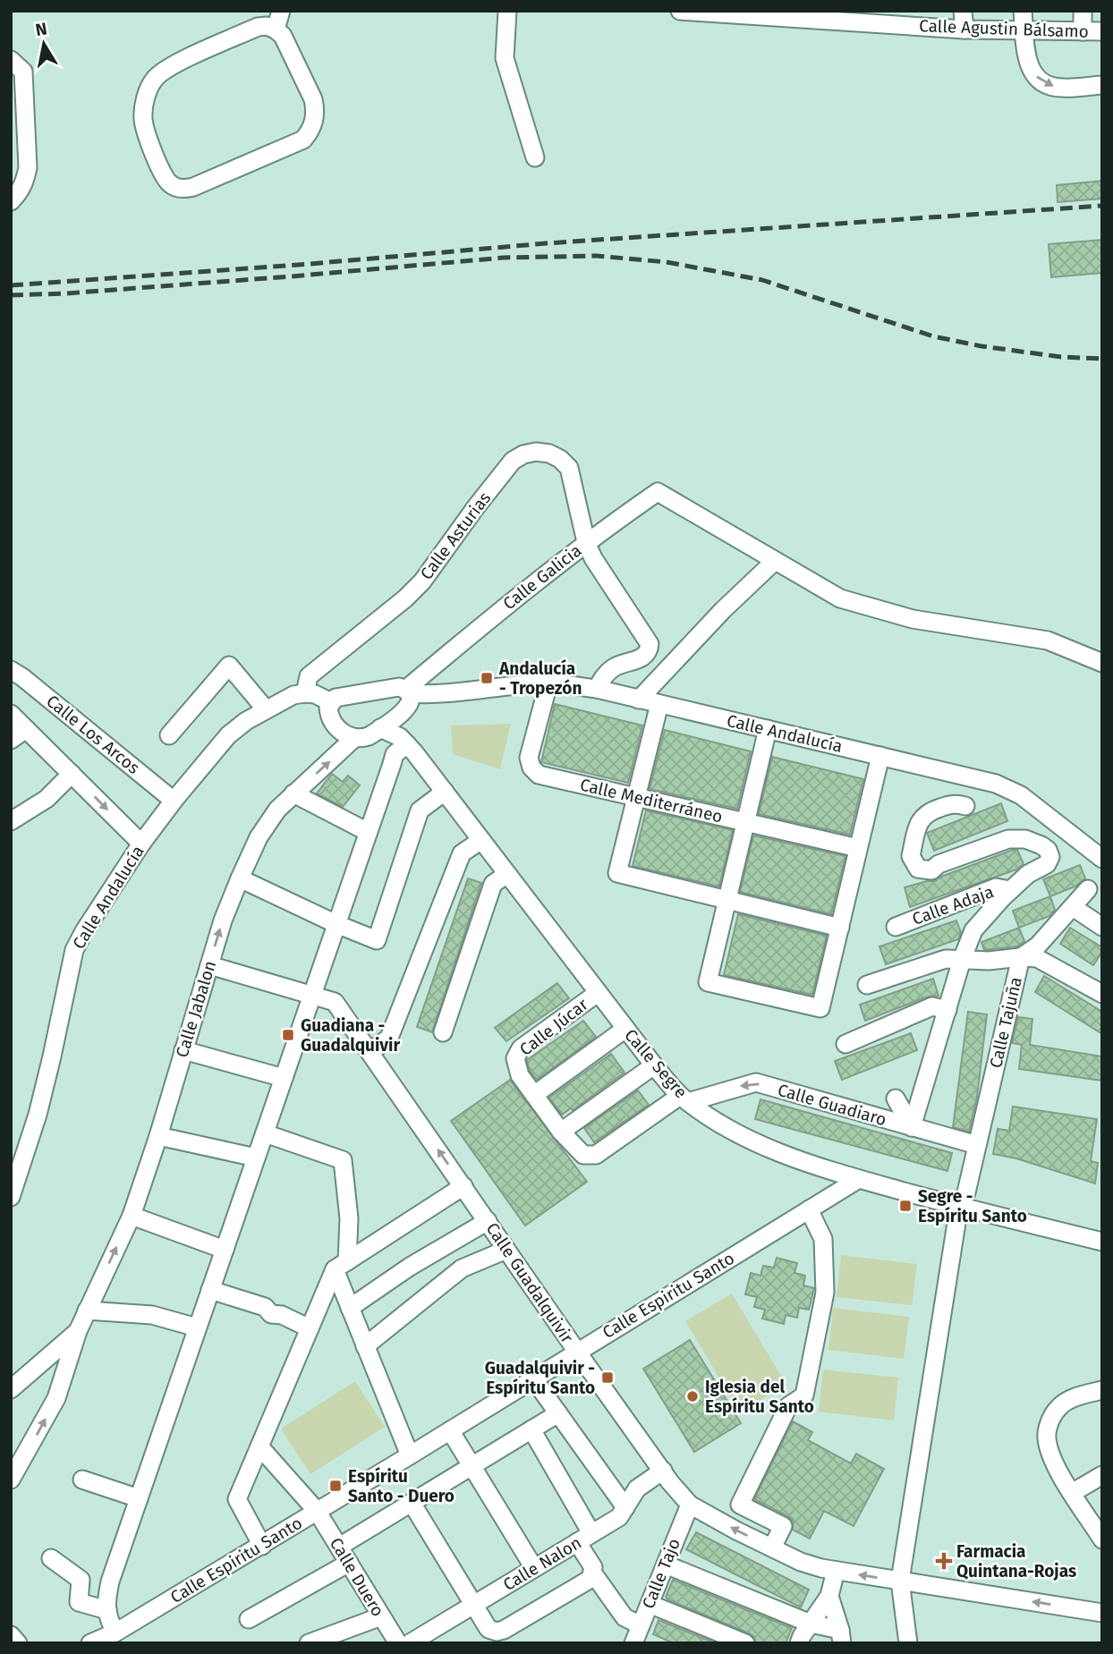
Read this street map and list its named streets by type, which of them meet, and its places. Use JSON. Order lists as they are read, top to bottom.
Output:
{
  "streets": {
    "street": [
      "Calle Agustin Bálsamo",
      "Calle Asturias",
      "Calle Galicia",
      "Calle Andalucía",
      "Calle Los Arcos",
      "Calle Mediterráneo",
      "Calle Adaja",
      "Calle Jabalon",
      "Calle Tajuña",
      "Calle Júcar",
      "Calle Segre",
      "Calle Guadiaro",
      "Calle Guadalquivir",
      "Calle Espiritu Santo",
      "Calle Nalon",
      "Calle Tajo",
      "Calle Duero"
    ]
  },
  "crossings": [
    ["Calle Asturias", "Calle Galicia"],
    ["Calle Asturias", "Calle Andalucía"],
    ["Calle Galicia", "Calle Andalucía"],
    ["Calle Andalucía", "Calle Los Arcos"],
    ["Calle Andalucía", "Calle Mediterráneo"],
    ["Calle Jabalon", "Calle Guadalquivir"],
    ["Calle Tajuña", "Calle Segre"],
    ["Calle Tajuña", "Calle Guadiaro"],
    ["Calle Tajuña", "Calle Guadalquivir"],
    ["Calle Júcar", "Calle Segre"],
    ["Calle Júcar", "Calle Guadiaro"],
    ["Calle Segre", "Calle Guadiaro"],
    ["Calle Segre", "Calle Espiritu Santo"],
    ["Calle Guadalquivir", "Calle Espiritu Santo"],
    ["Calle Guadalquivir", "Calle Nalon"],
    ["Calle Guadalquivir", "Calle Tajo"],
    ["Calle Espiritu Santo", "Calle Duero"]
  ],
  "one_way": ["Calle Guadiaro"],
  "places": {
    "transit": [
      "Andalucía - Tropezón",
      "Guadiana - Guadalquivir",
      "Segre - Espíritu Santo",
      "Guadalquivir - Espíritu Santo",
      "Espíritu Santo - Duero"
    ],
    "other": ["Iglesia del Espíritu Santo"],
    "health": ["Farmacia Quintana-Rojas"]
  },
  "north": "top"
}
